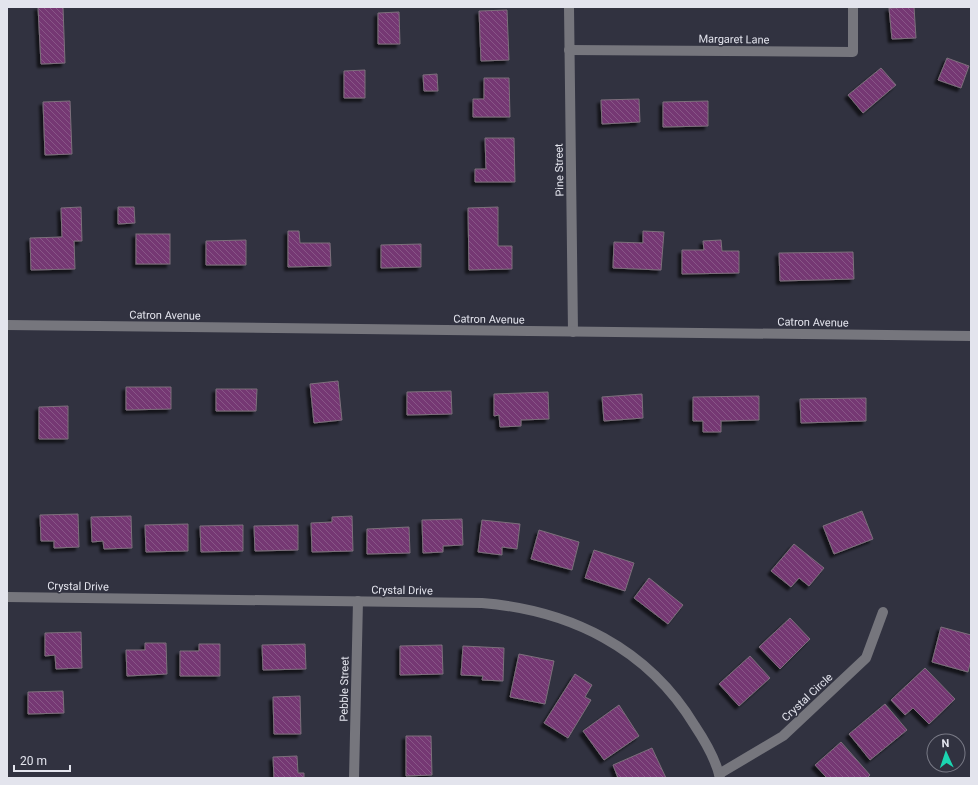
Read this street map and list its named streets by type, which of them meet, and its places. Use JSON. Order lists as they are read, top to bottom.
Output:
{
  "streets": {
    "street": [
      "Margaret Lane",
      "Pine Street",
      "Catron Avenue",
      "Crystal Drive",
      "Pebble Street",
      "Crystal Circle"
    ]
  },
  "crossings": [
    ["Margaret Lane", "Pine Street"],
    ["Pine Street", "Catron Avenue"],
    ["Crystal Drive", "Pebble Street"],
    ["Crystal Drive", "Crystal Circle"]
  ],
  "scale_bar": "20 m",
  "north": "top"
}
